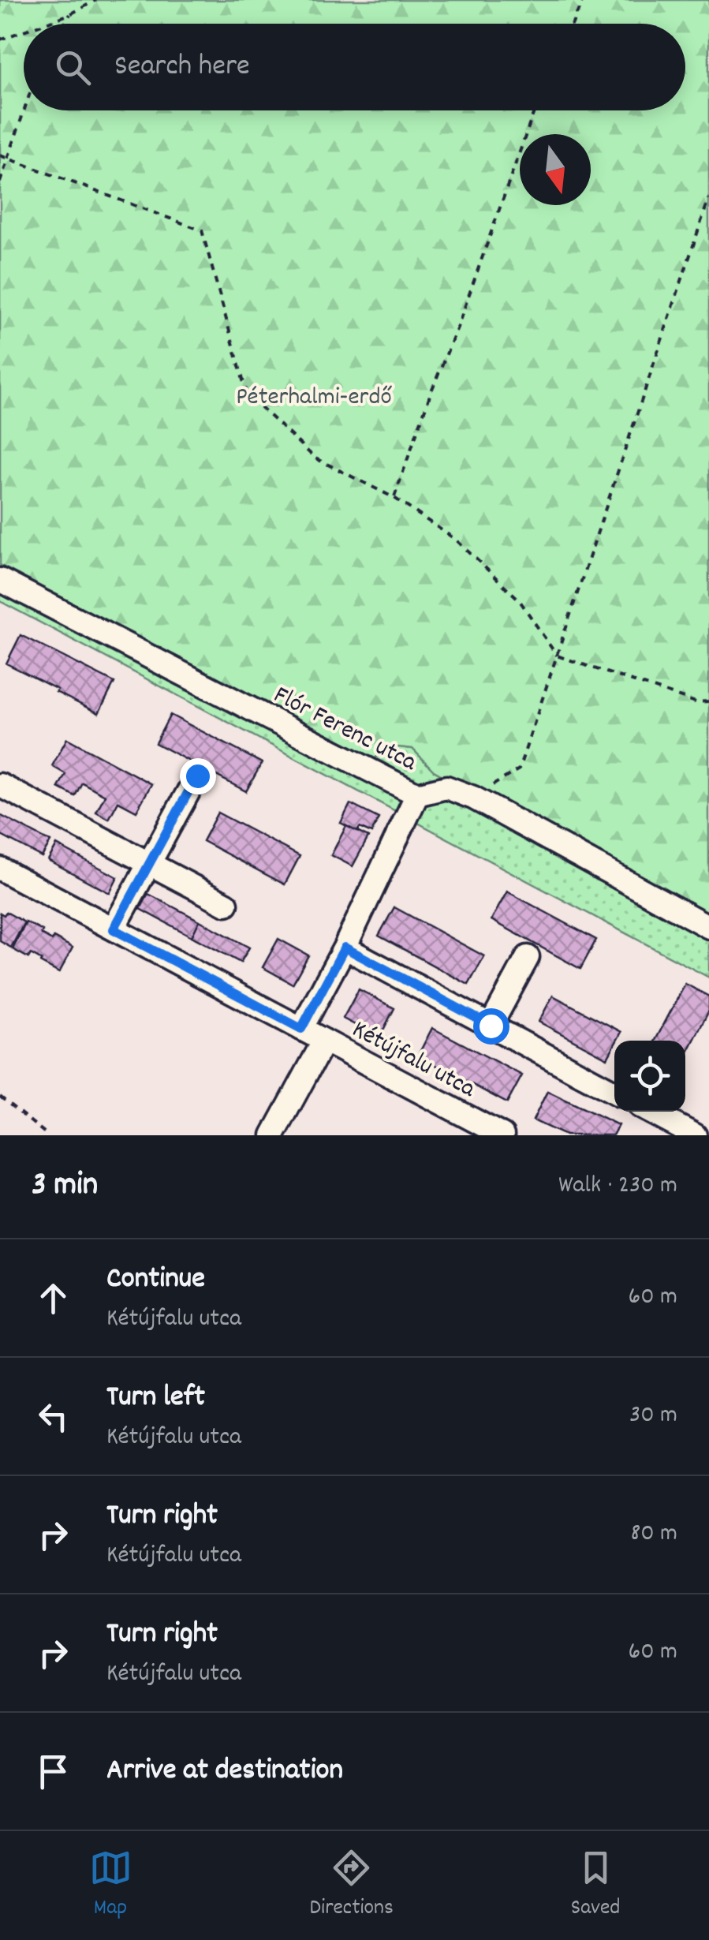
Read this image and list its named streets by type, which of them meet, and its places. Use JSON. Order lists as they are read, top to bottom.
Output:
{
  "streets": {
    "street": ["Flór Ferenc utca", "Kétújfalu utca"]
  },
  "parks": ["Péterhalmi-erdő"],
  "north": "bottom",
  "page": {
    "search": "Search here",
    "heading": ["3 min", "Walk · 230 m"],
    "list": [
      ["Continue", "Kétújfalu utca", "60 m"],
      ["Turn left", "Kétújfalu utca", "30 m"],
      ["Turn right", "Kétújfalu utca", "80 m"],
      ["Turn right", "Kétújfalu utca", "60 m"],
      "Arrive at destination"
    ],
    "nav": ["Map", "Directions", "Saved"]
  }
}
